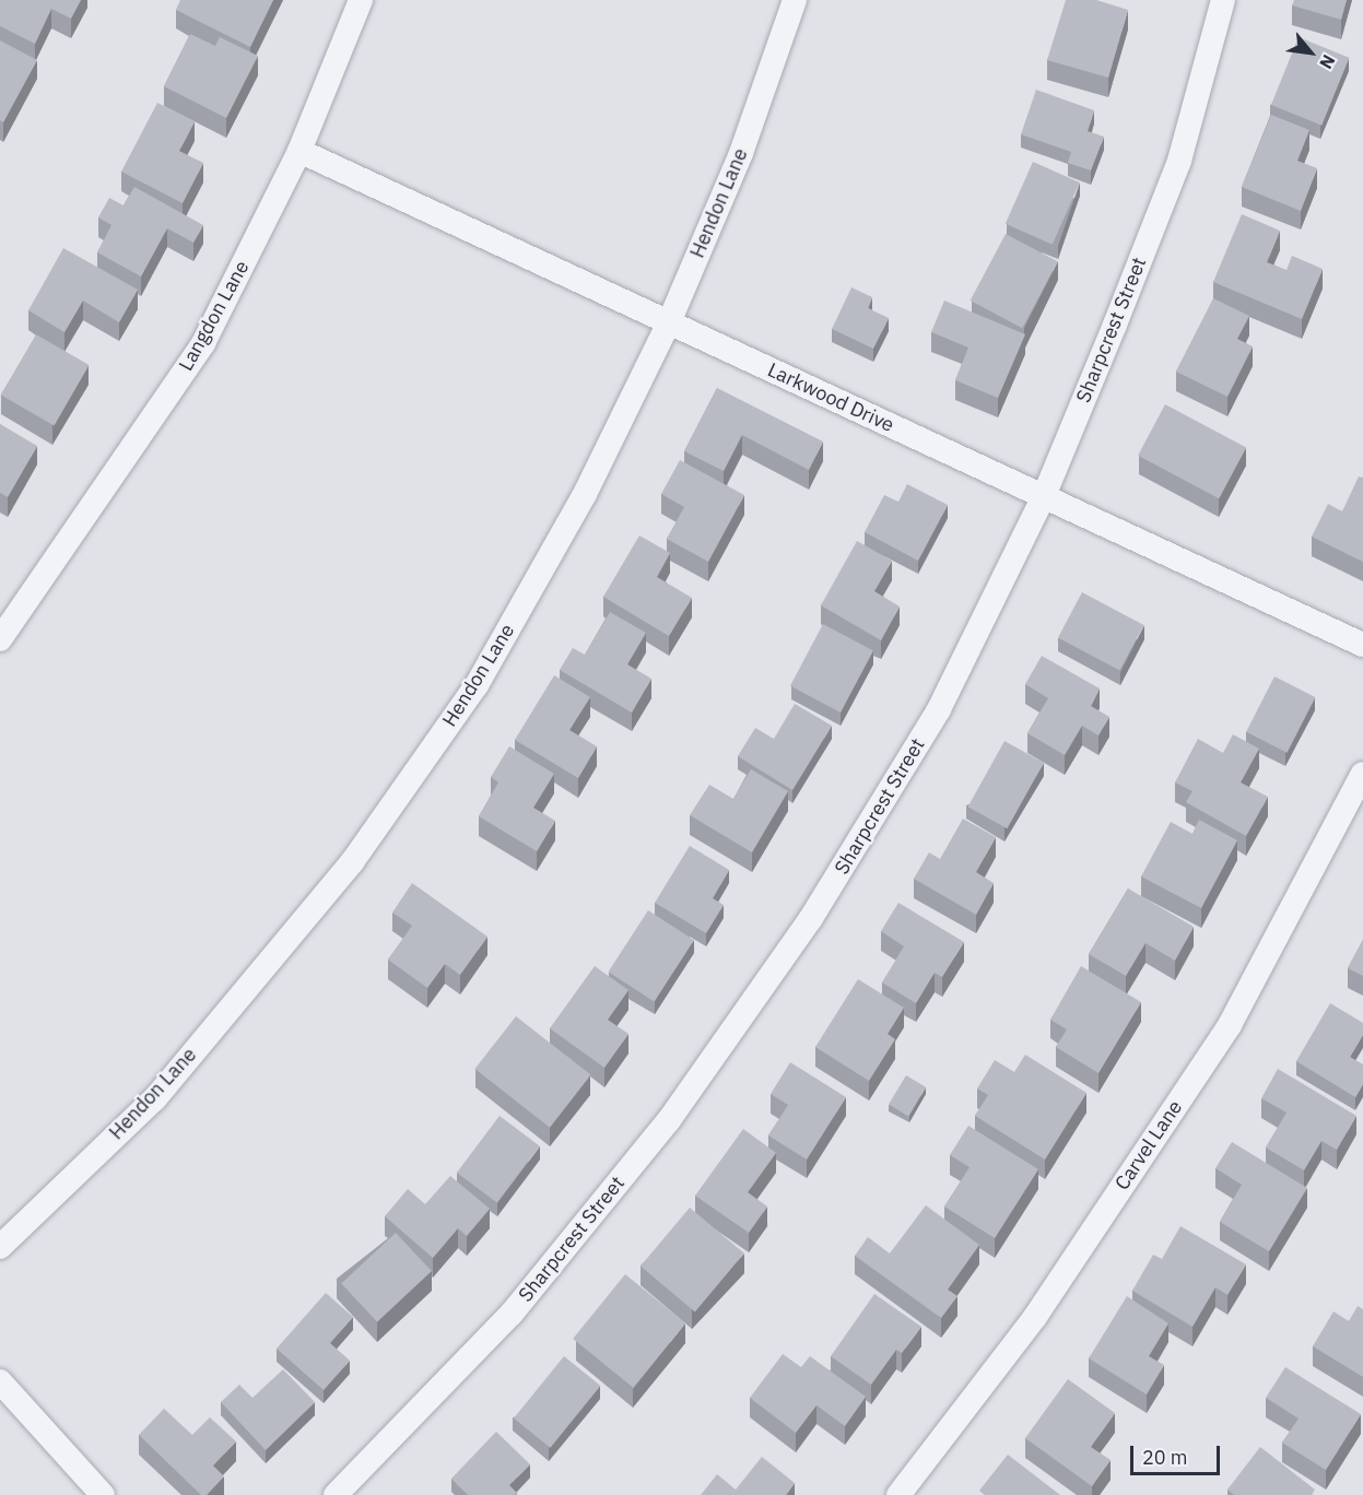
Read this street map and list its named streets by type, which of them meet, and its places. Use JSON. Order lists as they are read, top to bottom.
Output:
{
  "streets": {
    "street": [
      "Hendon Lane",
      "Langdon Lane",
      "Sharpcrest Street",
      "Larkwood Drive",
      "Carvel Lane"
    ]
  },
  "crossings": [
    ["Hendon Lane", "Larkwood Drive"],
    ["Langdon Lane", "Larkwood Drive"],
    ["Sharpcrest Street", "Larkwood Drive"]
  ],
  "scale_bar": "20 m",
  "north": "bottom right"
}
